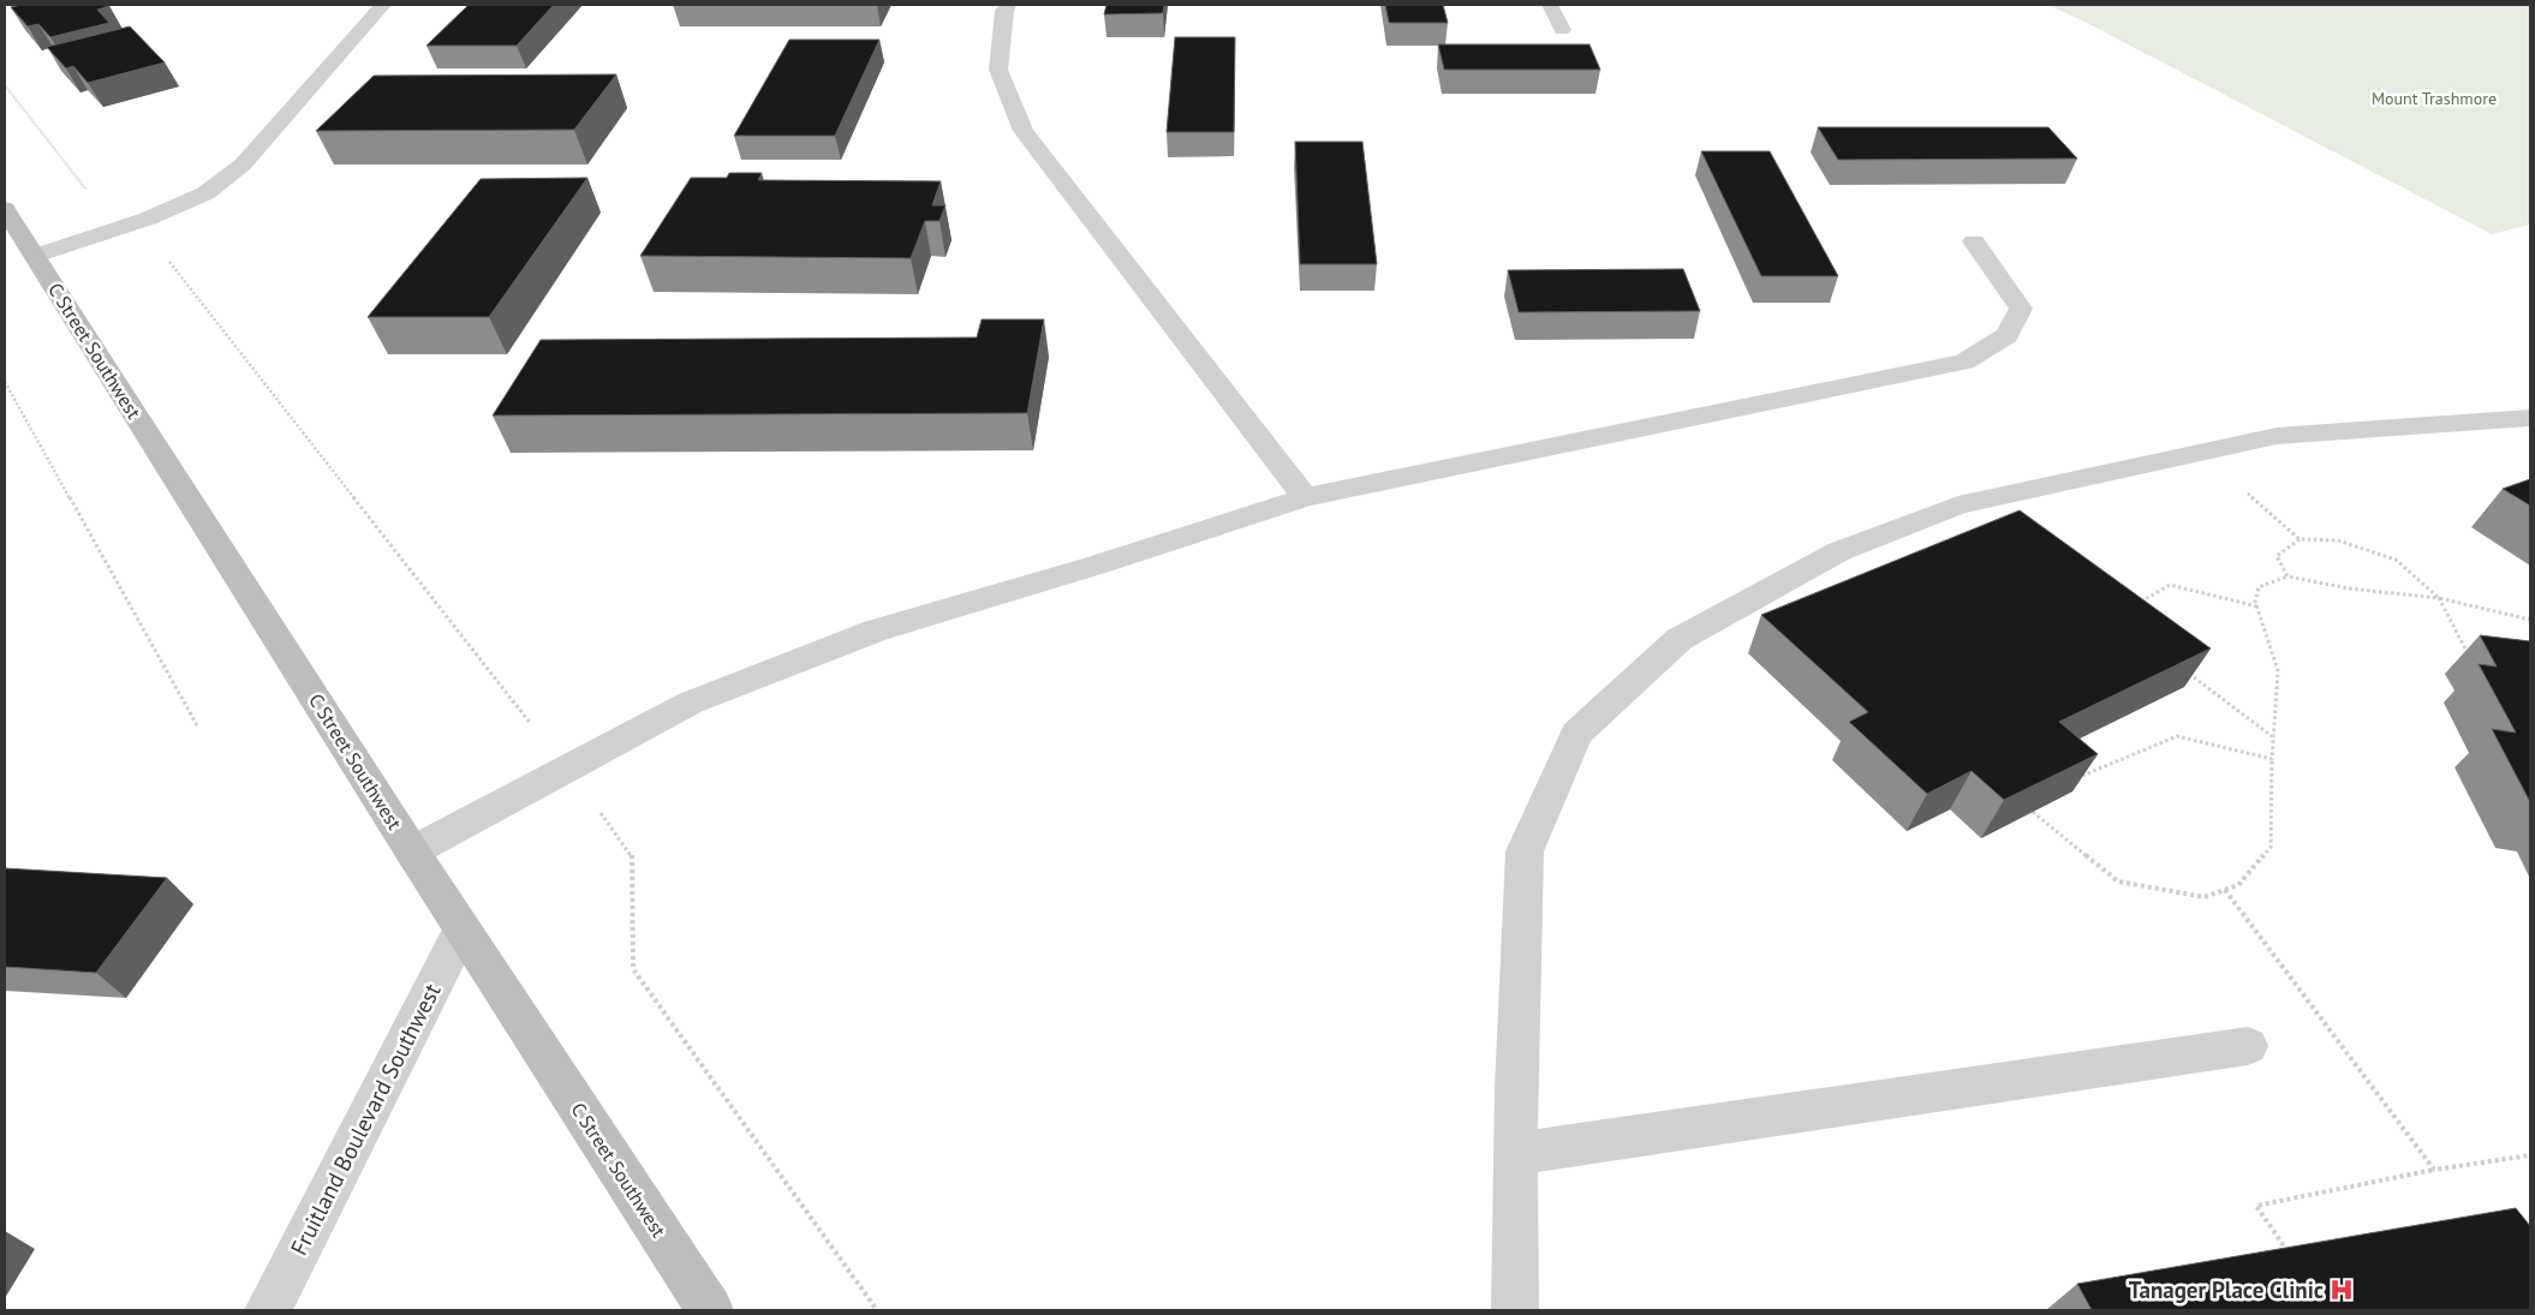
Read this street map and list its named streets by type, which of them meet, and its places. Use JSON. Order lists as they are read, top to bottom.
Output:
{
  "streets": {
    "main road": ["C Street Southwest"],
    "street": ["Fruitland Boulevard Southwest"]
  },
  "crossings": [
    ["C Street Southwest", "Fruitland Boulevard Southwest"]
  ],
  "parks": ["Mount Trashmore"],
  "places": {
    "hospital": ["Tanager Place Clinic"]
  }
}
